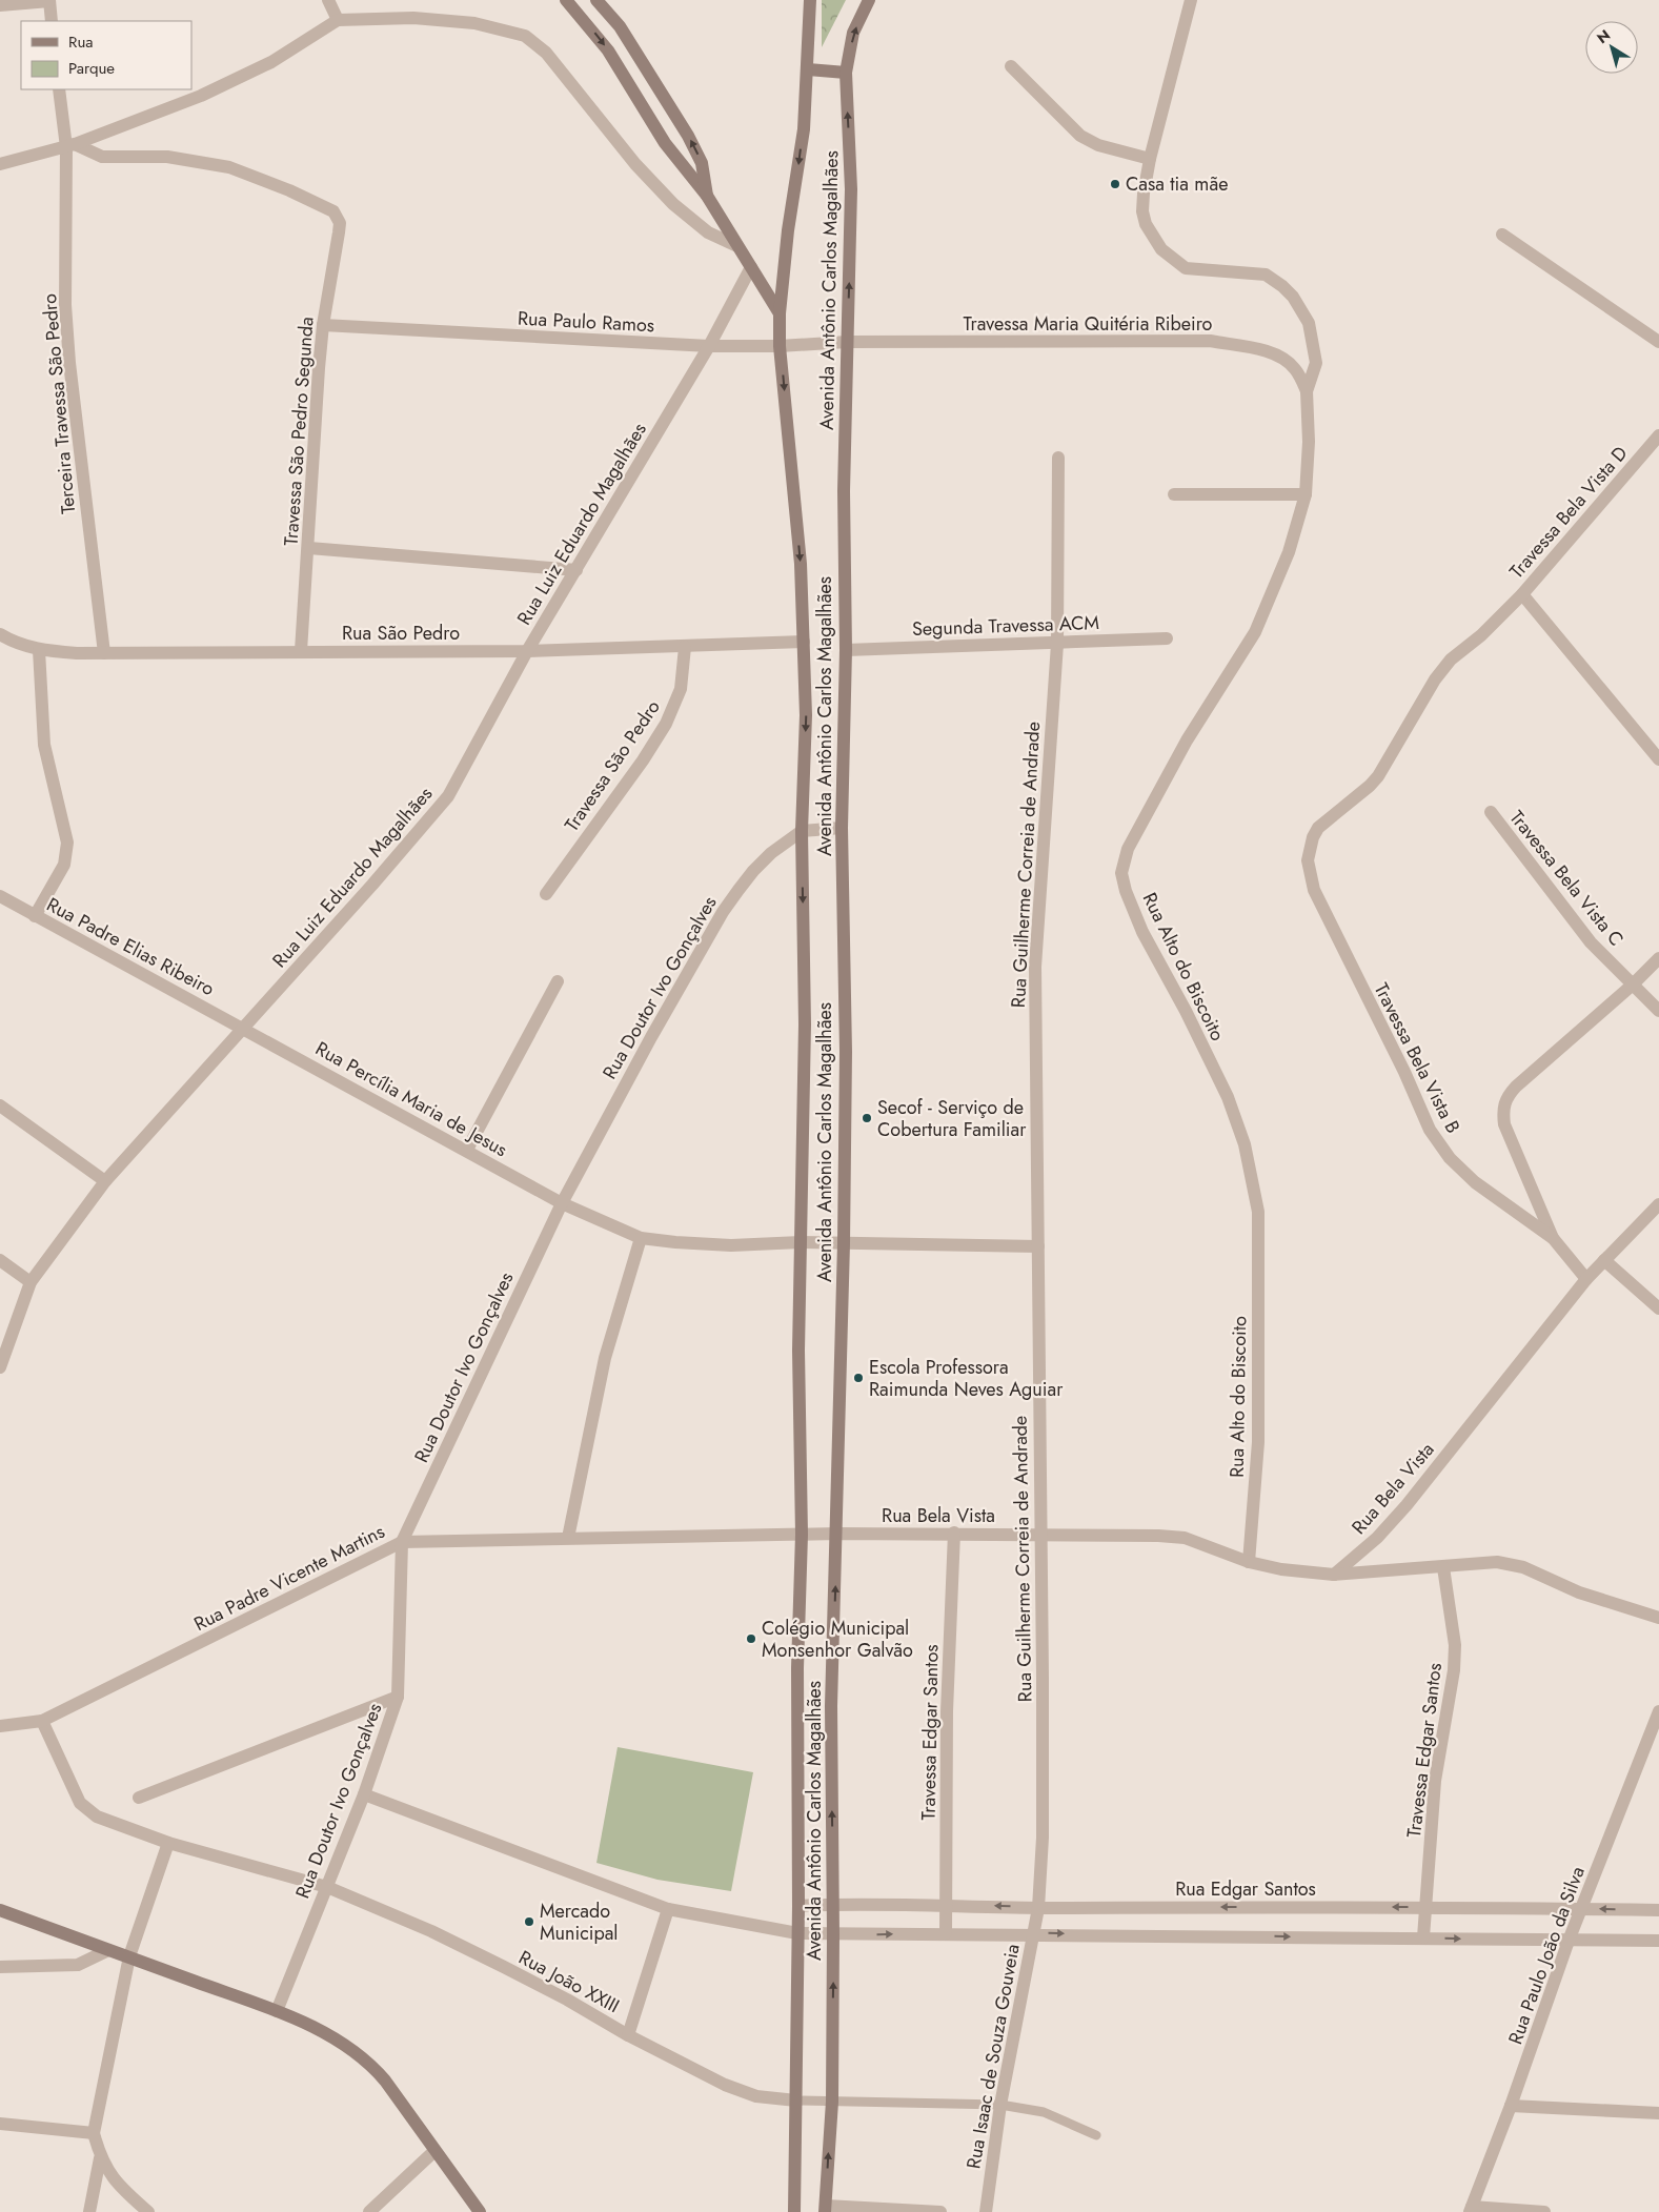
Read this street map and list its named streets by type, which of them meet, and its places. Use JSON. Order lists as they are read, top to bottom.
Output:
{
  "streets": {
    "main road": ["Avenida Antônio Carlos Magalhães"],
    "street": [
      "Rua Paulo Ramos",
      "Travessa Maria Quitéria Ribeiro",
      "Terceira Travessa São Pedro",
      "Travessa São Pedro Segunda",
      "Travessa Bela Vista D",
      "Rua Luiz Eduardo Magalhães",
      "Segunda Travessa ACM",
      "Rua São Pedro",
      "Travessa São Pedro",
      "Rua Guilherme Correia de Andrade",
      "Travessa Bela Vista C",
      "Rua Padre Elias Ribeiro",
      "Rua Alto do Biscoito",
      "Rua Doutor Ivo Gonçalves",
      "Travessa Bela Vista B",
      "Rua Percília Maria de Jesus",
      "Rua Bela Vista",
      "Rua Padre Vicente Martins",
      "Travessa Edgar Santos",
      "Rua Edgar Santos",
      "Rua Paulo João da Silva",
      "Rua João XXIII",
      "Rua Isaac de Souza Gouveia"
    ]
  },
  "crossings": [
    ["Avenida Antônio Carlos Magalhães", "Rua Paulo Ramos"],
    ["Avenida Antônio Carlos Magalhães", "Travessa Maria Quitéria Ribeiro"],
    ["Avenida Antônio Carlos Magalhães", "Segunda Travessa ACM"],
    ["Avenida Antônio Carlos Magalhães", "Rua São Pedro"],
    ["Avenida Antônio Carlos Magalhães", "Rua Doutor Ivo Gonçalves"],
    ["Avenida Antônio Carlos Magalhães", "Rua Percília Maria de Jesus"],
    ["Avenida Antônio Carlos Magalhães", "Rua Bela Vista"],
    ["Avenida Antônio Carlos Magalhães", "Rua Padre Vicente Martins"],
    ["Avenida Antônio Carlos Magalhães", "Rua Edgar Santos"],
    ["Avenida Antônio Carlos Magalhães", "Rua João XXIII"],
    ["Rua Paulo Ramos", "Travessa Maria Quitéria Ribeiro"],
    ["Rua Paulo Ramos", "Travessa São Pedro Segunda"],
    ["Rua Paulo Ramos", "Rua Luiz Eduardo Magalhães"],
    ["Travessa Maria Quitéria Ribeiro", "Rua Alto do Biscoito"],
    ["Terceira Travessa São Pedro", "Travessa São Pedro Segunda"],
    ["Terceira Travessa São Pedro", "Rua São Pedro"],
    ["Travessa São Pedro Segunda", "Rua São Pedro"],
    ["Travessa Bela Vista D", "Travessa Bela Vista B"],
    ["Rua Luiz Eduardo Magalhães", "Rua São Pedro"],
    ["Rua Luiz Eduardo Magalhães", "Rua Padre Elias Ribeiro"],
    ["Rua Luiz Eduardo Magalhães", "Rua Percília Maria de Jesus"],
    ["Segunda Travessa ACM", "Rua Guilherme Correia de Andrade"],
    ["Rua São Pedro", "Travessa São Pedro"],
    ["Rua Guilherme Correia de Andrade", "Rua Percília Maria de Jesus"],
    ["Rua Guilherme Correia de Andrade", "Rua Bela Vista"],
    ["Rua Guilherme Correia de Andrade", "Rua Edgar Santos"],
    ["Rua Guilherme Correia de Andrade", "Rua Isaac de Souza Gouveia"],
    ["Rua Padre Elias Ribeiro", "Rua Percília Maria de Jesus"],
    ["Rua Alto do Biscoito", "Rua Bela Vista"],
    ["Rua Doutor Ivo Gonçalves", "Rua Percília Maria de Jesus"],
    ["Rua Doutor Ivo Gonçalves", "Rua Padre Vicente Martins"],
    ["Rua Doutor Ivo Gonçalves", "Rua João XXIII"],
    ["Travessa Bela Vista B", "Rua Bela Vista"],
    ["Rua Bela Vista", "Rua Padre Vicente Martins"],
    ["Rua Bela Vista", "Travessa Edgar Santos"],
    ["Rua Padre Vicente Martins", "Rua João XXIII"],
    ["Travessa Edgar Santos", "Rua Edgar Santos"],
    ["Rua Edgar Santos", "Rua Paulo João da Silva"],
    ["Rua Edgar Santos", "Rua Isaac de Souza Gouveia"]
  ],
  "places": [
    "Casa tia mãe",
    "Secof - Serviço de Cobertura Familiar",
    "Escola Professora Raimunda Neves Aguiar",
    "Colégio Municipal Monsenhor Galvão",
    "Mercado Municipal"
  ],
  "legend": ["Rua", "Parque"],
  "north": "top left"
}
